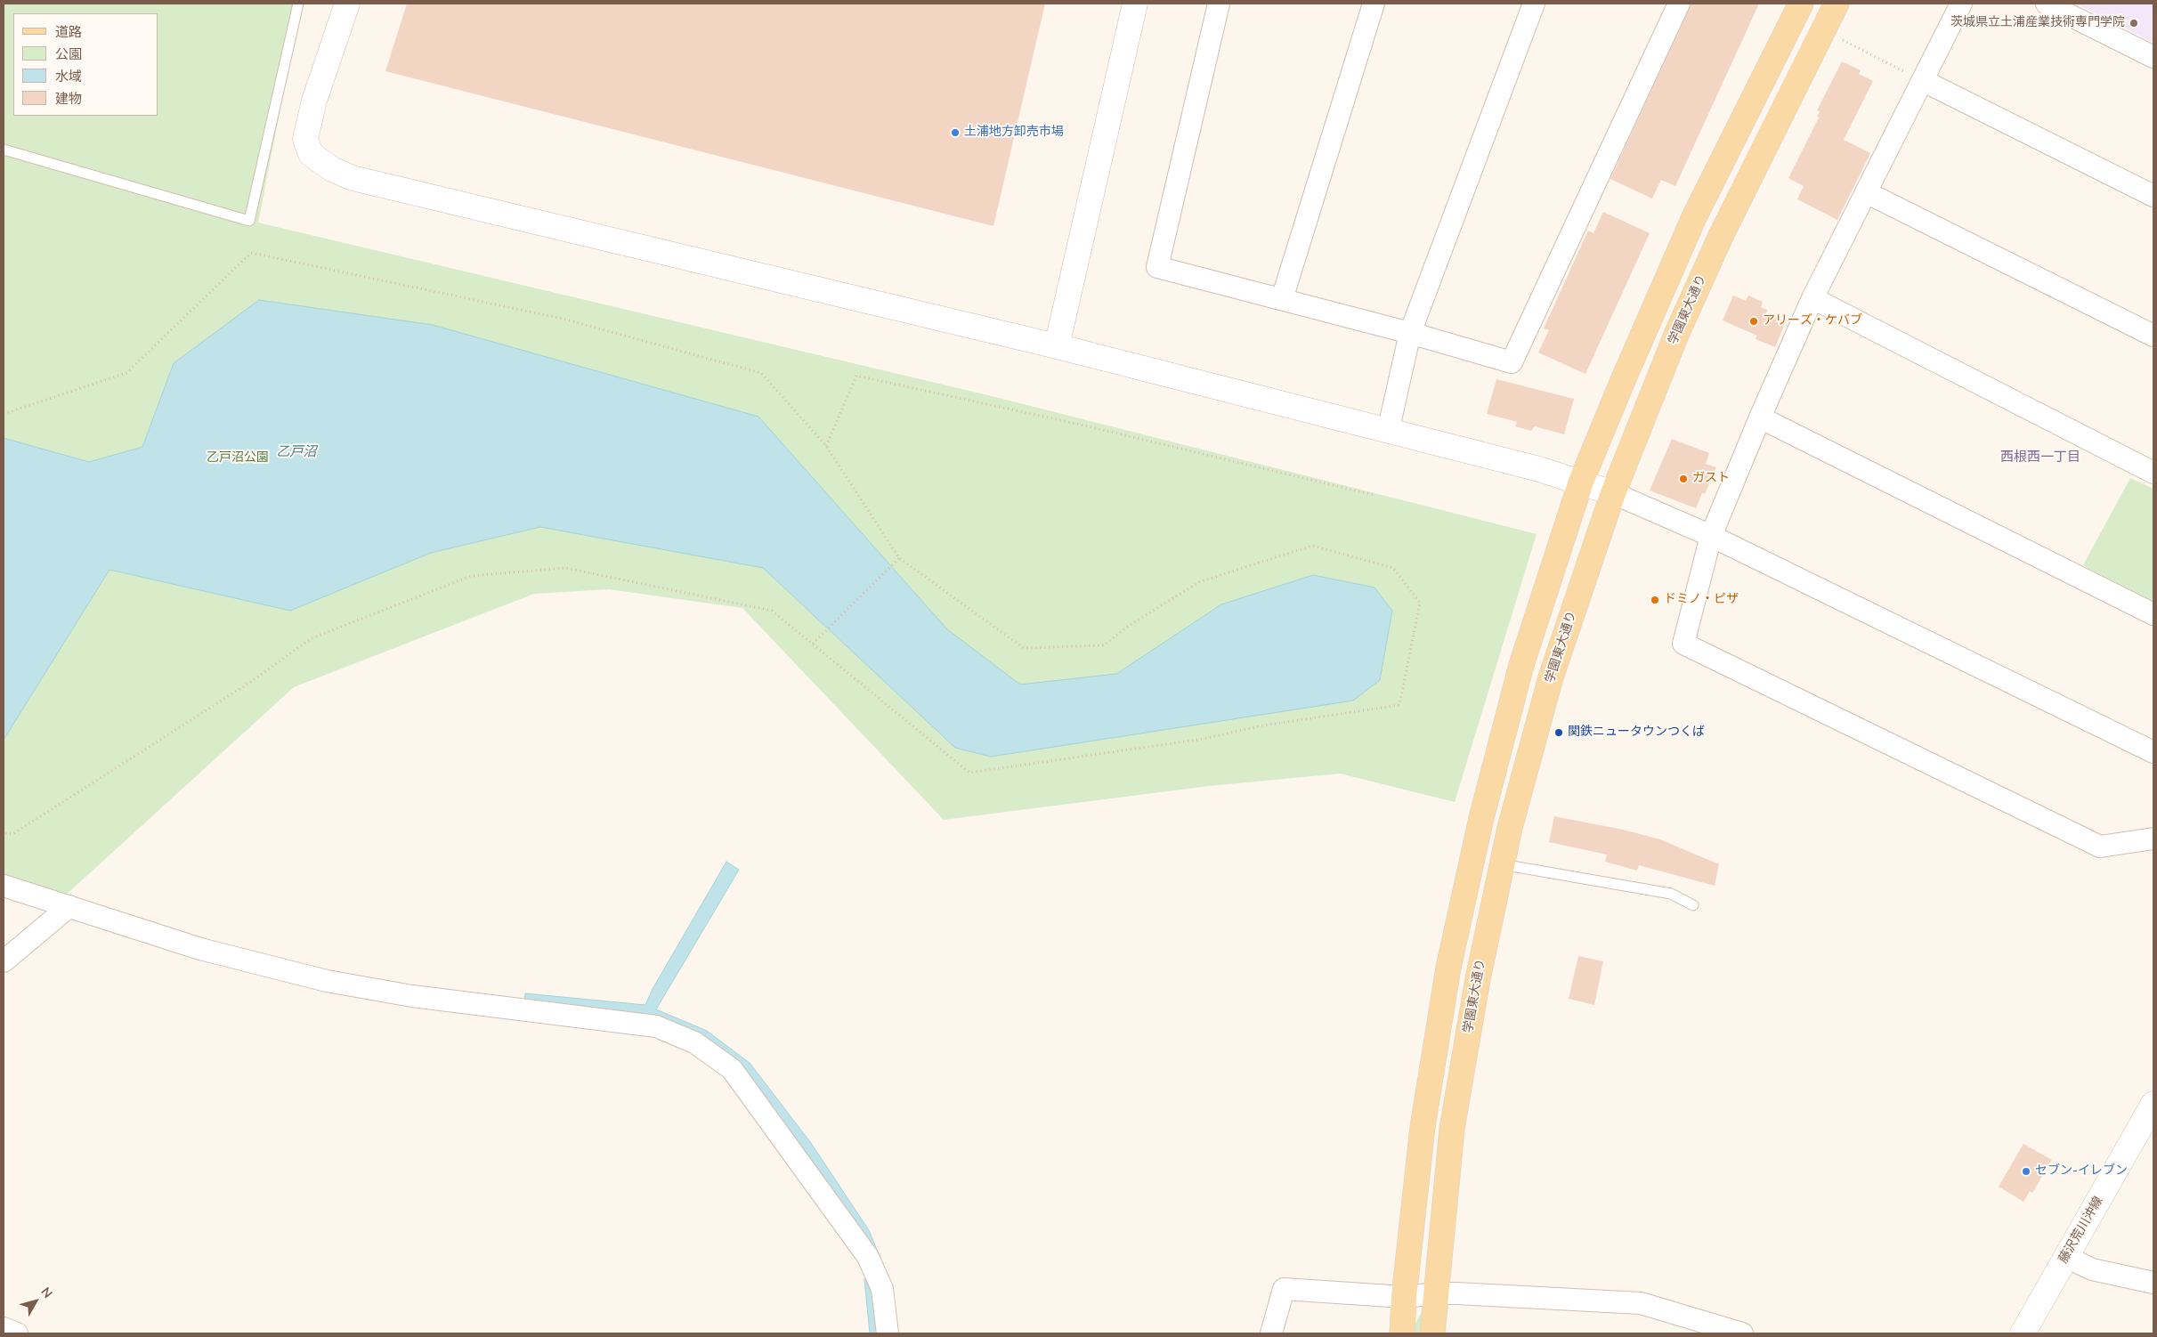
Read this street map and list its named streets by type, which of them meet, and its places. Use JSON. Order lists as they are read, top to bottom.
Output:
{
  "streets": {
    "main road": ["学園東大通り"],
    "street": ["藤沢荒川沖線"]
  },
  "districts": ["西根西一丁目"],
  "water": ["乙戸沼"],
  "parks": ["乙戸沼公園"],
  "places": [
    "茨城県立土浦産業技術専門学院",
    "土浦地方卸売市場",
    "アリーズ・ケバブ",
    "ガスト",
    "ドミノ・ピザ",
    "関鉄ニュータウンつくば",
    "セブン-イレブン"
  ],
  "legend": [
    "道路",
    "公園",
    "水域",
    "建物"
  ],
  "north": "top right"
}
